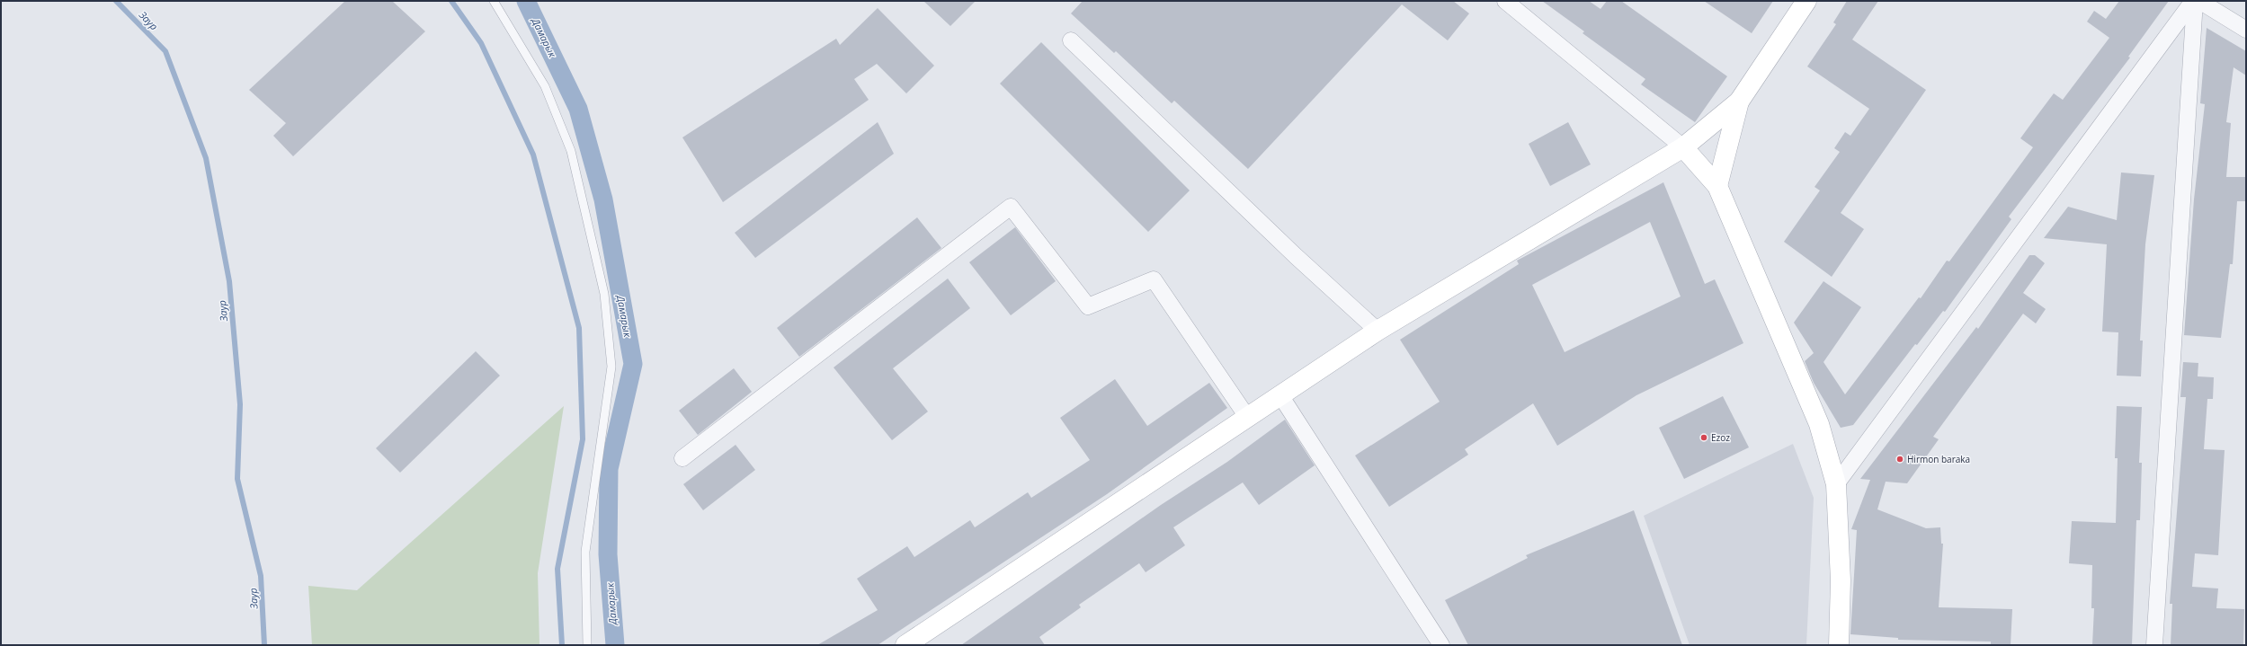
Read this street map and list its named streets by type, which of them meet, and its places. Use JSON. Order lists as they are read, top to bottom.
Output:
{
  "water": ["Заур", "Дамарык"],
  "places": ["Ezoz", "Hirmon baraka"]
}
